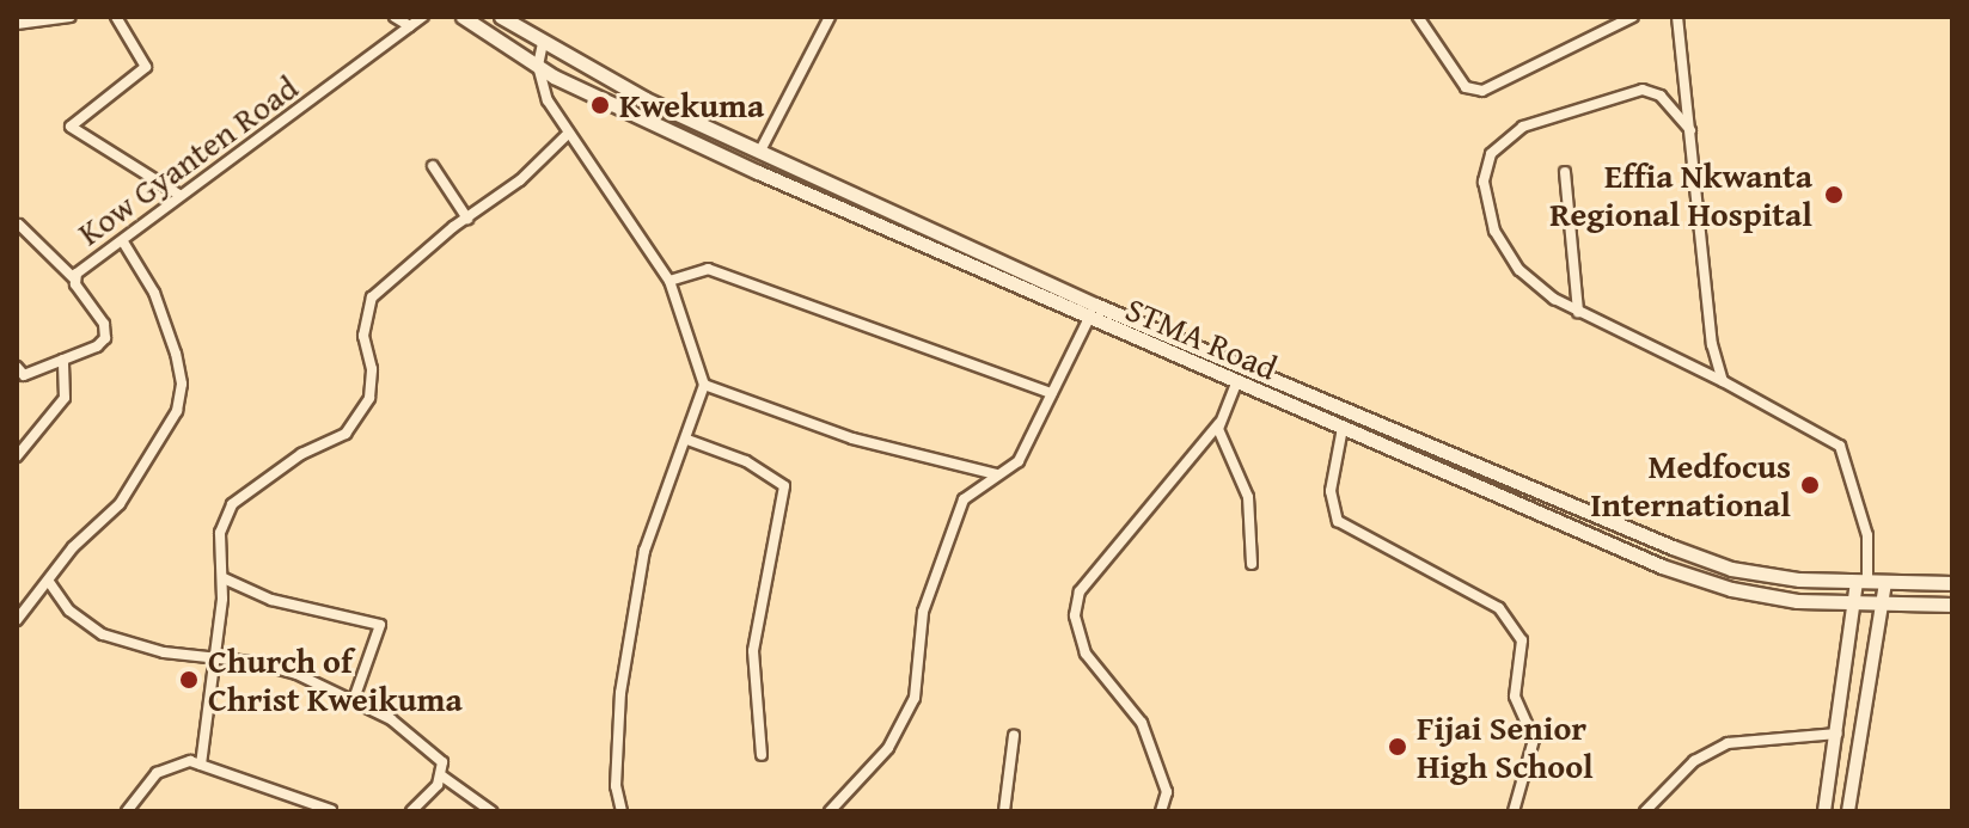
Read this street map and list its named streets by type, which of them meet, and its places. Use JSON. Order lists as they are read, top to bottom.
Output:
{
  "streets": {
    "main road": ["STMA Road"],
    "street": ["Kow Gyanten Road"]
  },
  "places": [
    "Kwekuma",
    "Effia Nkwanta Regional Hospital",
    "Medfocus International",
    "Church of Christ Kweikuma",
    "Fijai Senior High School"
  ]
}
